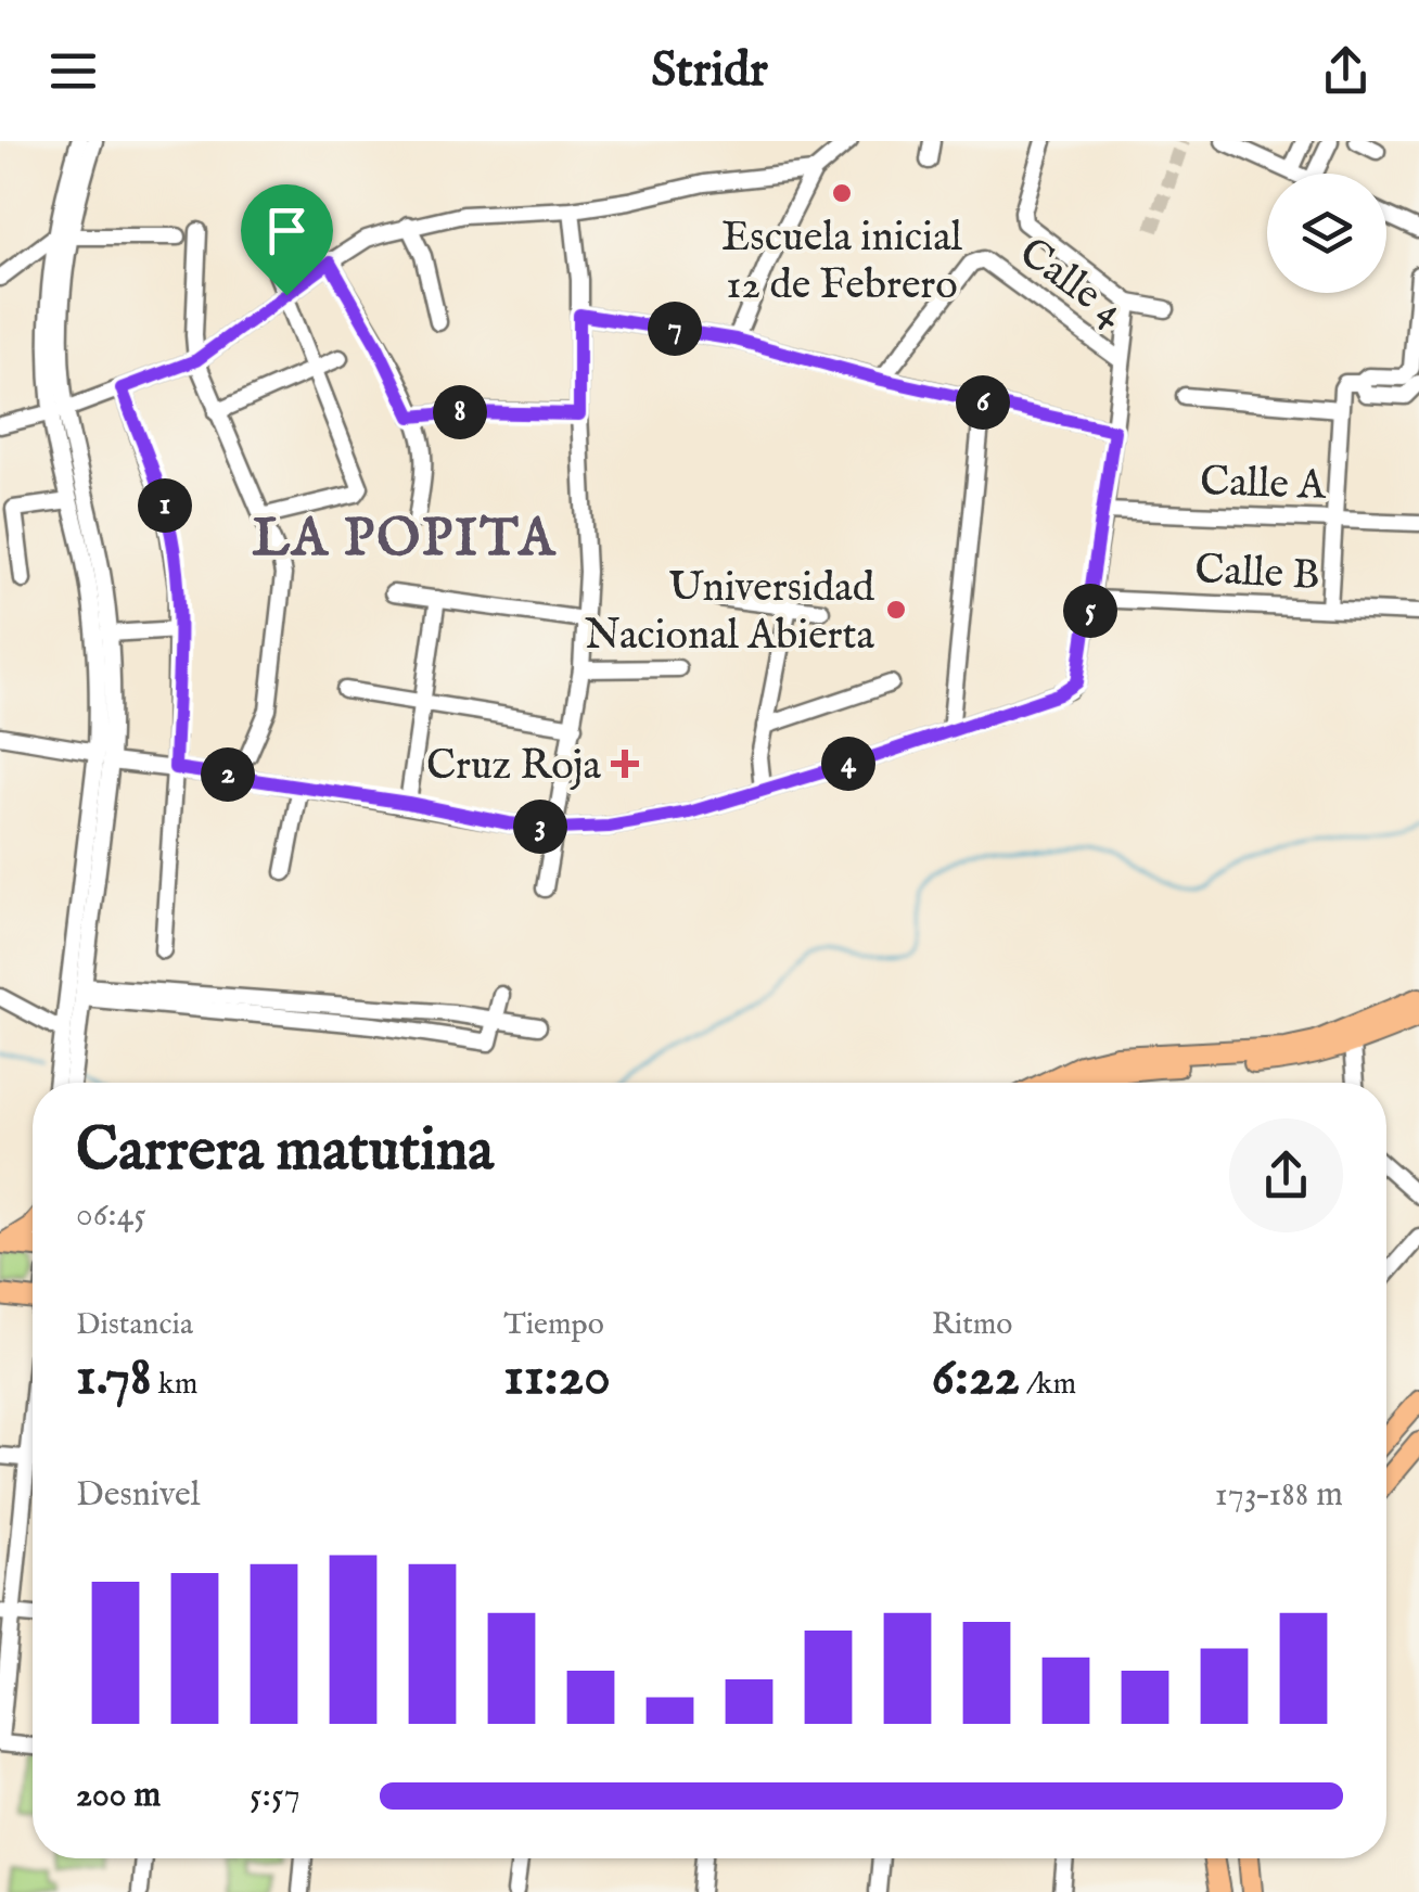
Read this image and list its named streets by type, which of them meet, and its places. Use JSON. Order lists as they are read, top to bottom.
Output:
{
  "streets": {
    "street": ["Calle 4", "Calle A", "Calle B"]
  },
  "districts": ["LA POPITA"],
  "places": {
    "other": ["Escuela inicial 12 de Febrero", "Universidad Nacional Abierta"],
    "health": ["Cruz Roja"]
  },
  "page": {
    "header": "Stridr",
    "pins": [
      "7",
      "6",
      "8",
      "1",
      "5",
      "4",
      "2",
      "3"
    ],
    "heading": ["Carrera matutina", "06:45"],
    "stats": [
      ["Distancia", "1.78 km"],
      ["Tiempo", "11:20"],
      ["Ritmo", "6:22 /km"]
    ],
    "chart": ["Desnivel", "173–188 m"],
    "list": [
      {
        "name": "200 m",
        "note": "5:57"
      }
    ]
  }
}
